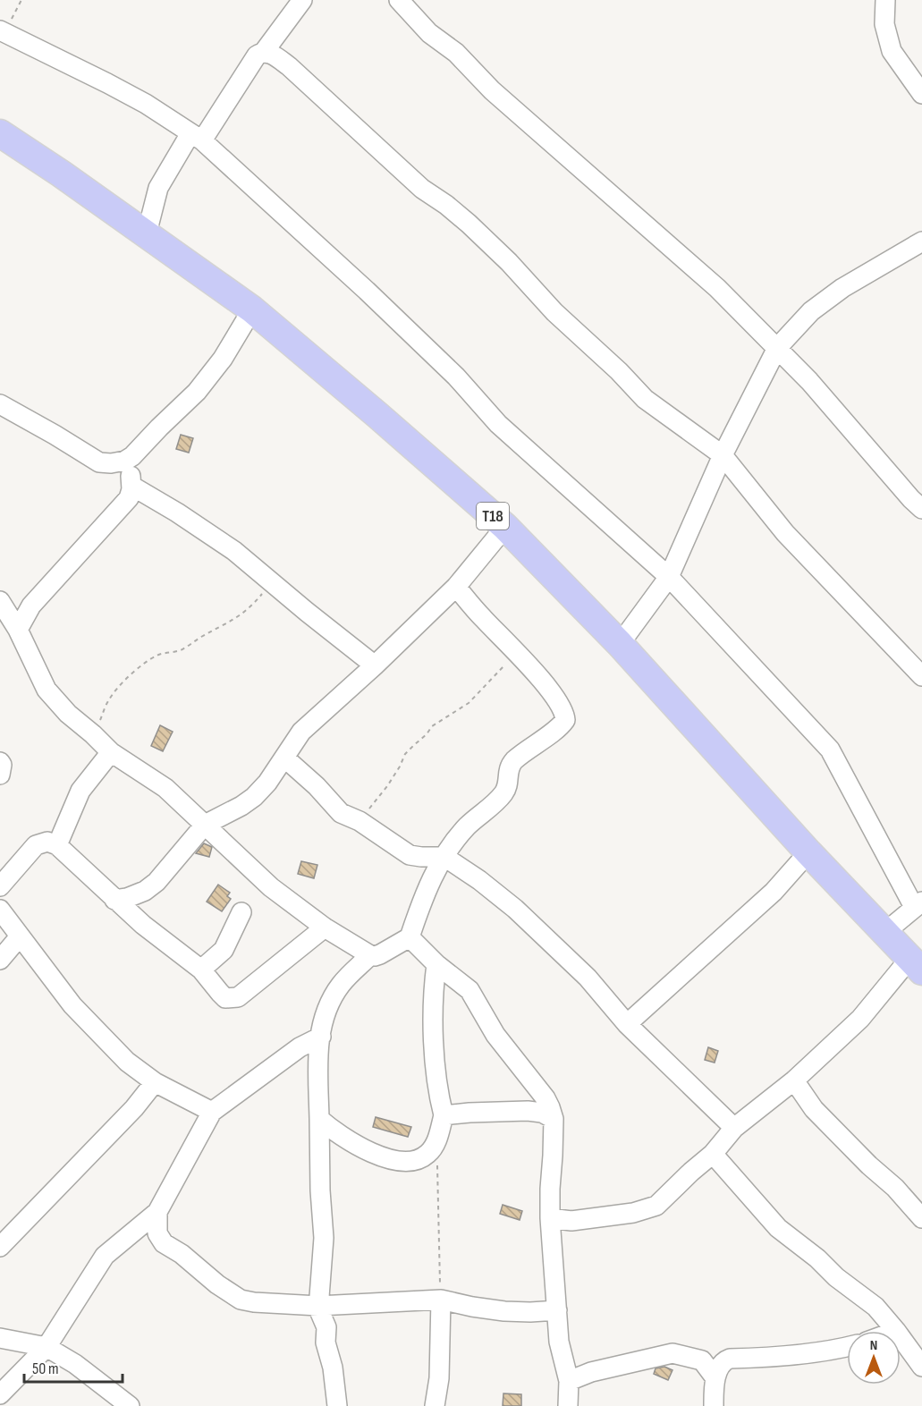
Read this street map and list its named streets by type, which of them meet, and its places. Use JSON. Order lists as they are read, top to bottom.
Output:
{
  "streets": {
    "highway": ["T18"]
  },
  "scale_bar": "50 m",
  "north": "top"
}
